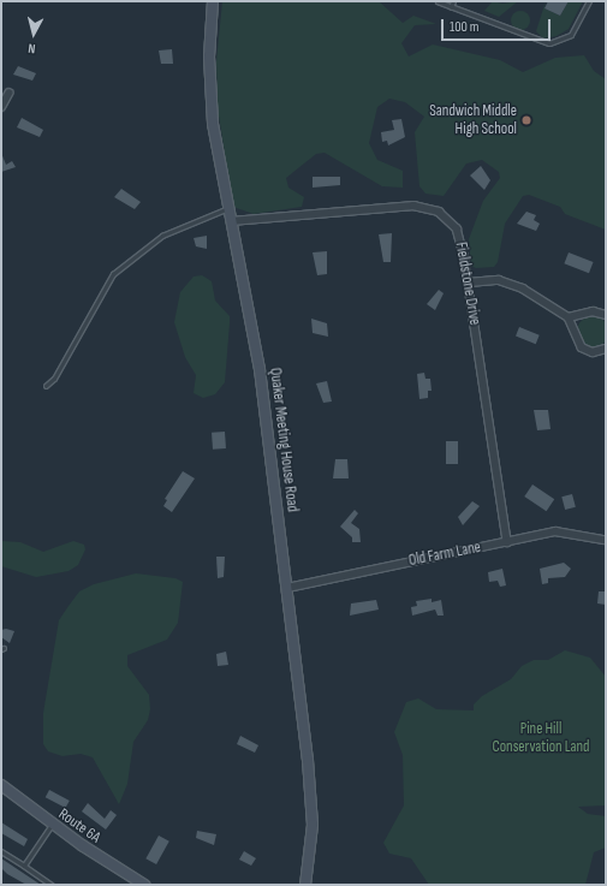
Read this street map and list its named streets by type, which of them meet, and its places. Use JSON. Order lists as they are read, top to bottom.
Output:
{
  "streets": {
    "main road": ["Quaker Meeting House Road", "Route 6A"],
    "street": ["Fieldstone Drive", "Old Farm Lane"]
  },
  "crossings": [
    ["Fieldstone Drive", "Quaker Meeting House Road"],
    ["Fieldstone Drive", "Old Farm Lane"],
    ["Quaker Meeting House Road", "Old Farm Lane"]
  ],
  "parks": ["Pine Hill Conservation Land"],
  "places": ["Sandwich Middle High School"],
  "scale_bar": "100 m",
  "north": "bottom"
}
